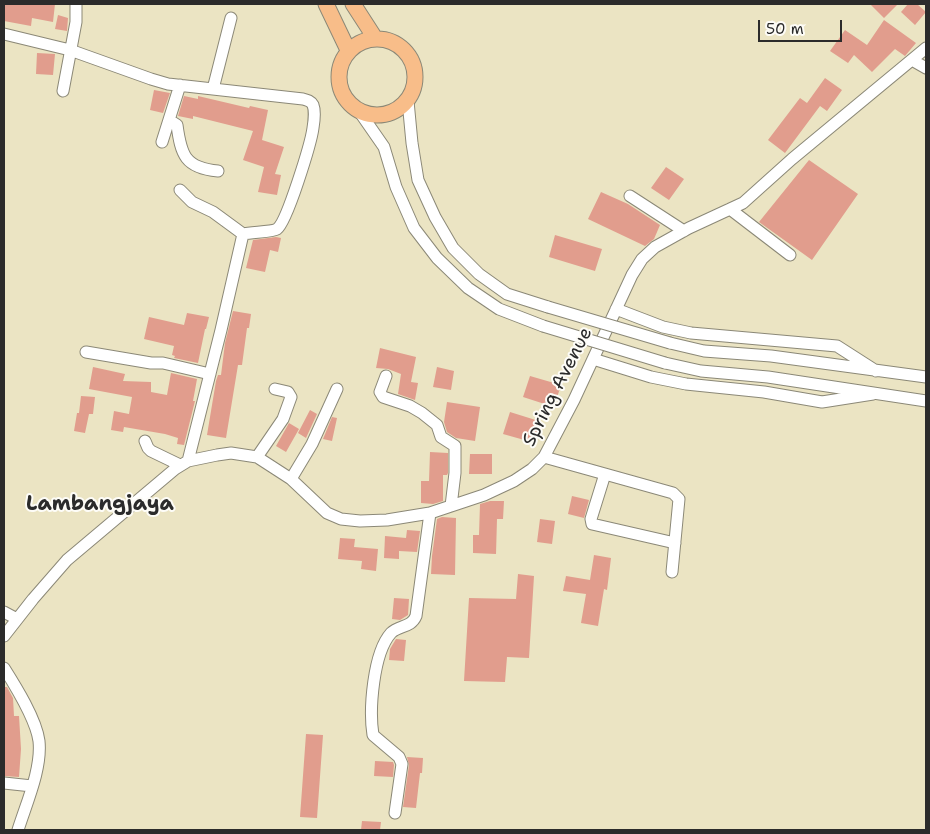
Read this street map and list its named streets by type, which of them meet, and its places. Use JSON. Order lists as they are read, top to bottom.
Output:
{
  "streets": {
    "street": ["Spring Avenue"]
  },
  "districts": ["Lambangjaya"],
  "scale_bar": "50 m"
}
